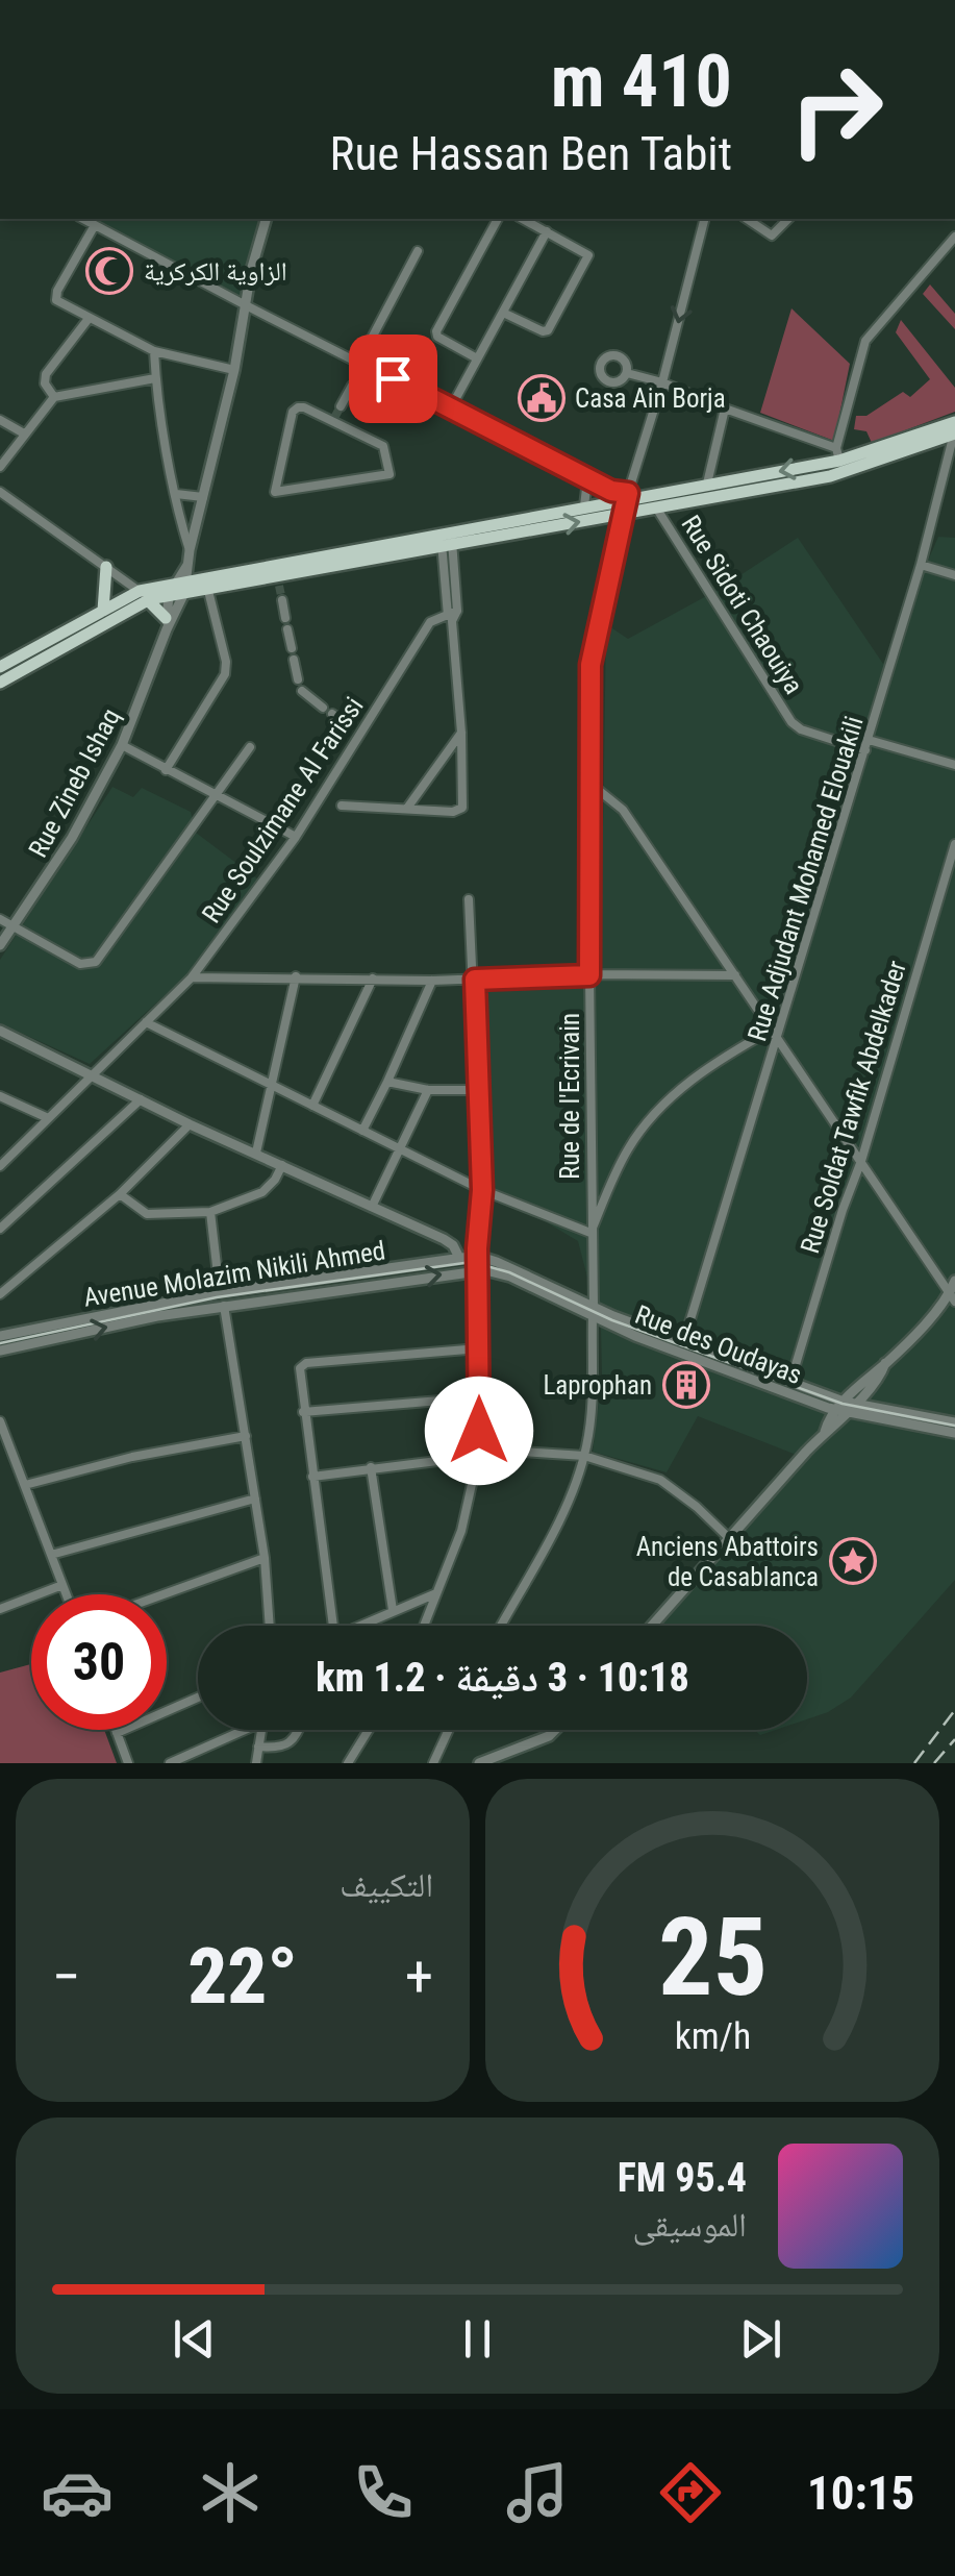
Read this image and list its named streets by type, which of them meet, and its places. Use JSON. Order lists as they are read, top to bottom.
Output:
{
  "streets": {
    "street": [
      "Rue Sidoti Chaouiya",
      "Rue Zineb Ishaq",
      "Rue Soulzimane Al Farissi",
      "Rue Adjudant Mohamed Elouakili",
      "Rue de l'Ecrivain",
      "Rue Soldat Tawfik Abdelkader",
      "Avenue Molazim Nikili Ahmed",
      "Rue des Oudayas"
    ]
  },
  "crossings": [
    ["Rue Sidoti Chaouiya", "Rue Adjudant Mohamed Elouakili"],
    ["Rue Adjudant Mohamed Elouakili", "Rue des Oudayas"],
    ["Rue de l'Ecrivain", "Rue des Oudayas"],
    ["Rue Soldat Tawfik Abdelkader", "Rue des Oudayas"],
    ["Avenue Molazim Nikili Ahmed", "Rue des Oudayas"]
  ],
  "places": {
    "mosque": ["الزاوية الكركرية"],
    "public building": ["Casa Ain Borja"],
    "building": ["Laprophan"],
    "place": ["Anciens Abattoirs de Casablanca"]
  },
  "page": {
    "turn": ["410 m", "Rue Hassan Ben Tabit"],
    "limit": "30",
    "trip": "10:18 · 3 دقيقة · 1.2 km",
    "tile": "التكييف",
    "heat": ["−", "22°", "+"],
    "song": ["95.4 FM", "الموسيقى"],
    "tabs": "10:15",
    "gauge": ["25", "km/h"]
  }
}
